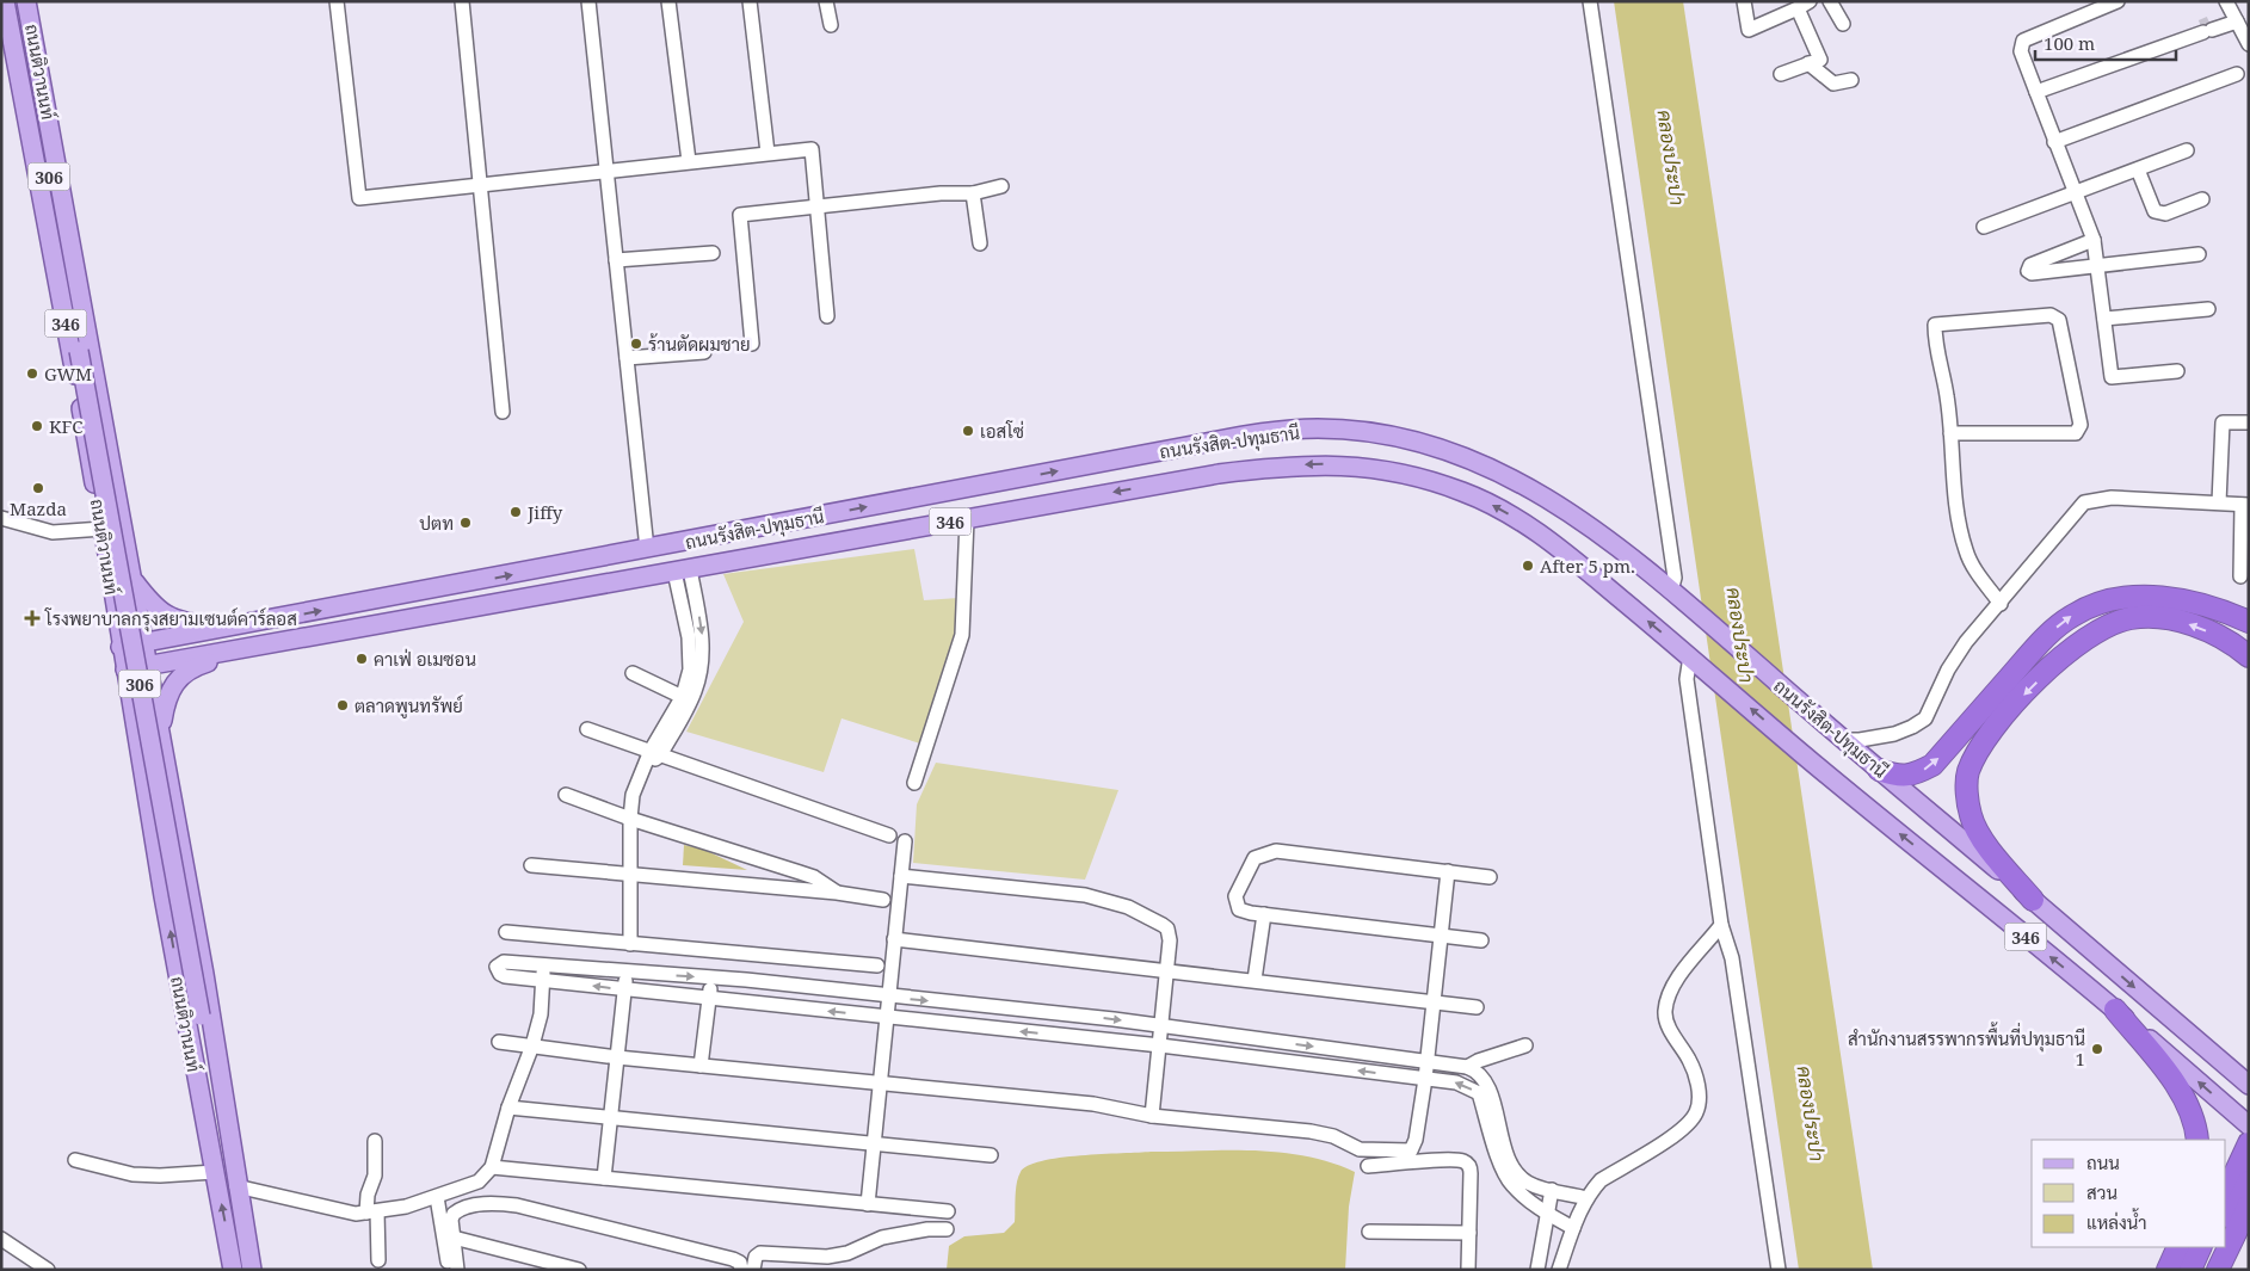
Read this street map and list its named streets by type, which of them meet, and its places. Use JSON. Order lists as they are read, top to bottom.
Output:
{
  "streets": {
    "main road": [
      "ถนนติวานนท์",
      "306",
      "346",
      "ถนนรังสิต-ปทุมธานี"
    ]
  },
  "crossings": [
    ["ถนนติวานนท์", "306"],
    ["ถนนติวานนท์", "ถนนรังสิต-ปทุมธานี"],
    ["306", "ถนนรังสิต-ปทุมธานี"]
  ],
  "water": ["คลองประปา"],
  "places": {
    "other": [
      "ร้านตัดผมชาย",
      "GWM",
      "KFC",
      "เอสโซ่",
      "Mazda",
      "Jiffy",
      "ปตท",
      "After 5 pm.",
      "คาเฟ่ อเมซอน",
      "ตลาดพูนทรัพย์",
      "สำนักงานสรรพากรพื้นที่ปทุมธานี 1"
    ],
    "health": ["โรงพยาบาลกรุงสยามเซนต์คาร์ลอส"]
  },
  "legend": ["ถนน", "สวน", "แหล่งน้ำ"],
  "scale_bar": "100 m"
}
